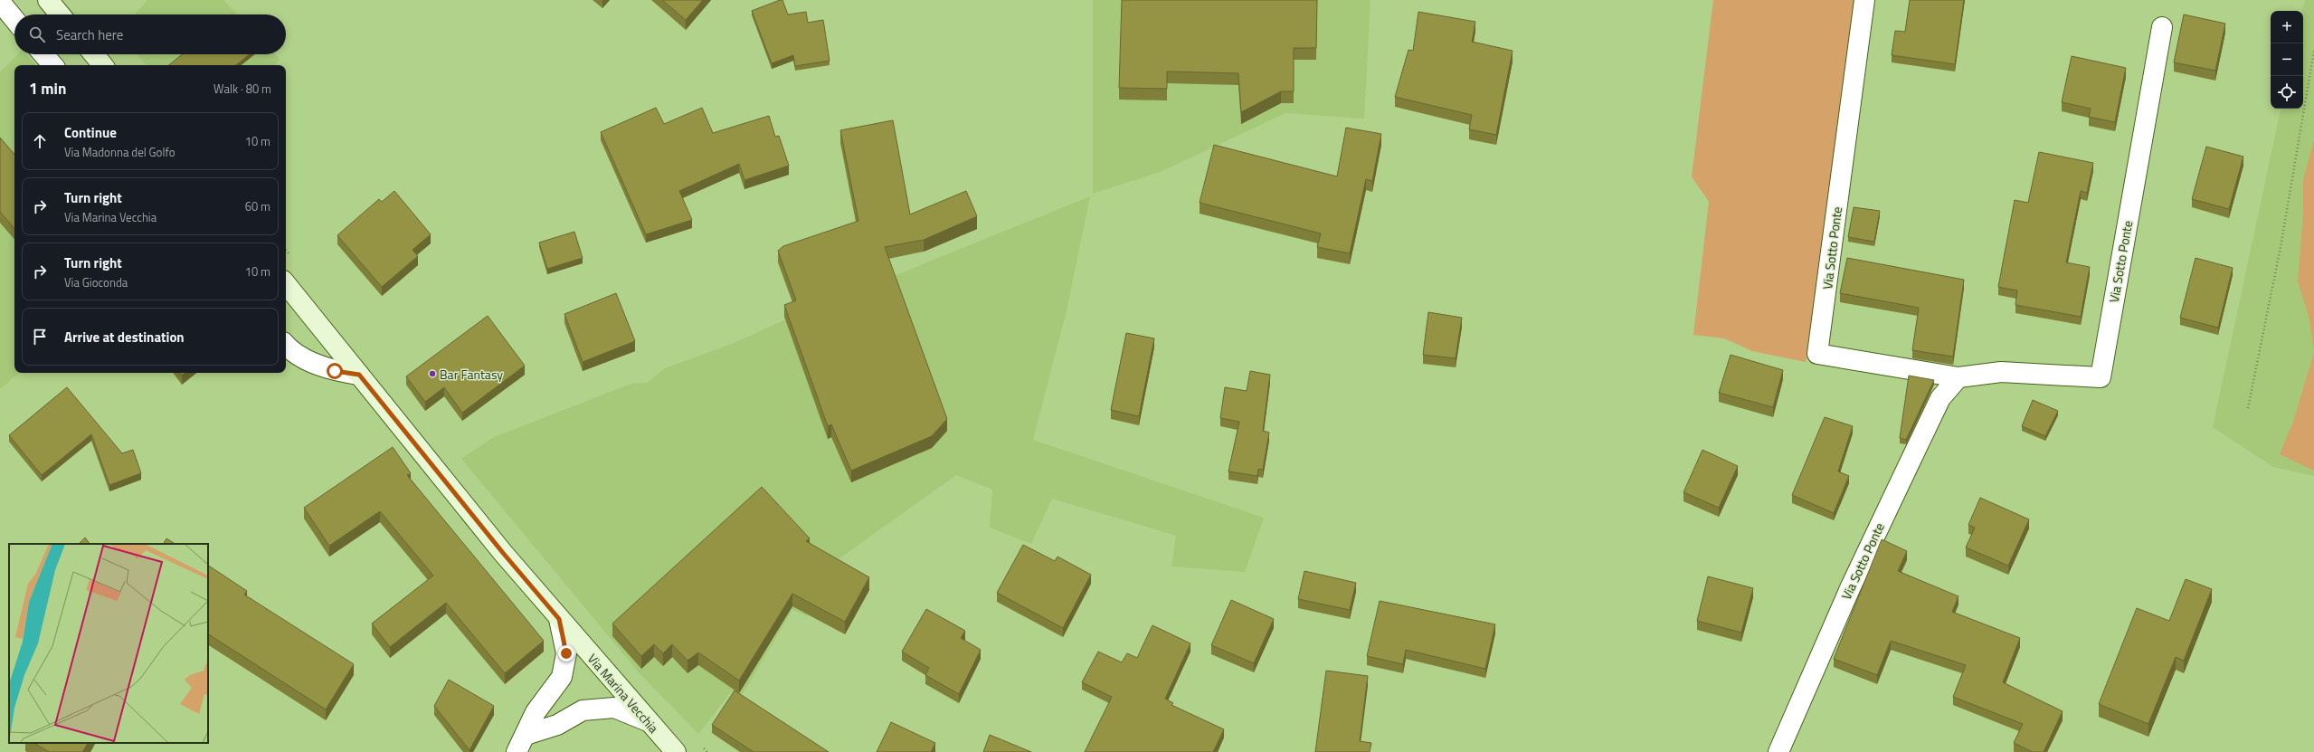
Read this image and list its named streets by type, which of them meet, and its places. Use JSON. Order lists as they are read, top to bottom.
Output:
{
  "streets": {
    "main road": ["Via Marina Vecchia"],
    "street": ["Via Sotto Ponte"]
  },
  "places": ["Bar Fantasy"],
  "page": {
    "map_buttons": ["+", "−"],
    "search": "Search here",
    "heading": ["1 min", "Walk · 80 m"],
    "list": [
      ["Continue", "Via Madonna del Golfo", "10 m"],
      ["Turn right", "Via Marina Vecchia", "60 m"],
      ["Turn right", "Via Gioconda", "10 m"],
      "Arrive at destination"
    ]
  }
}
